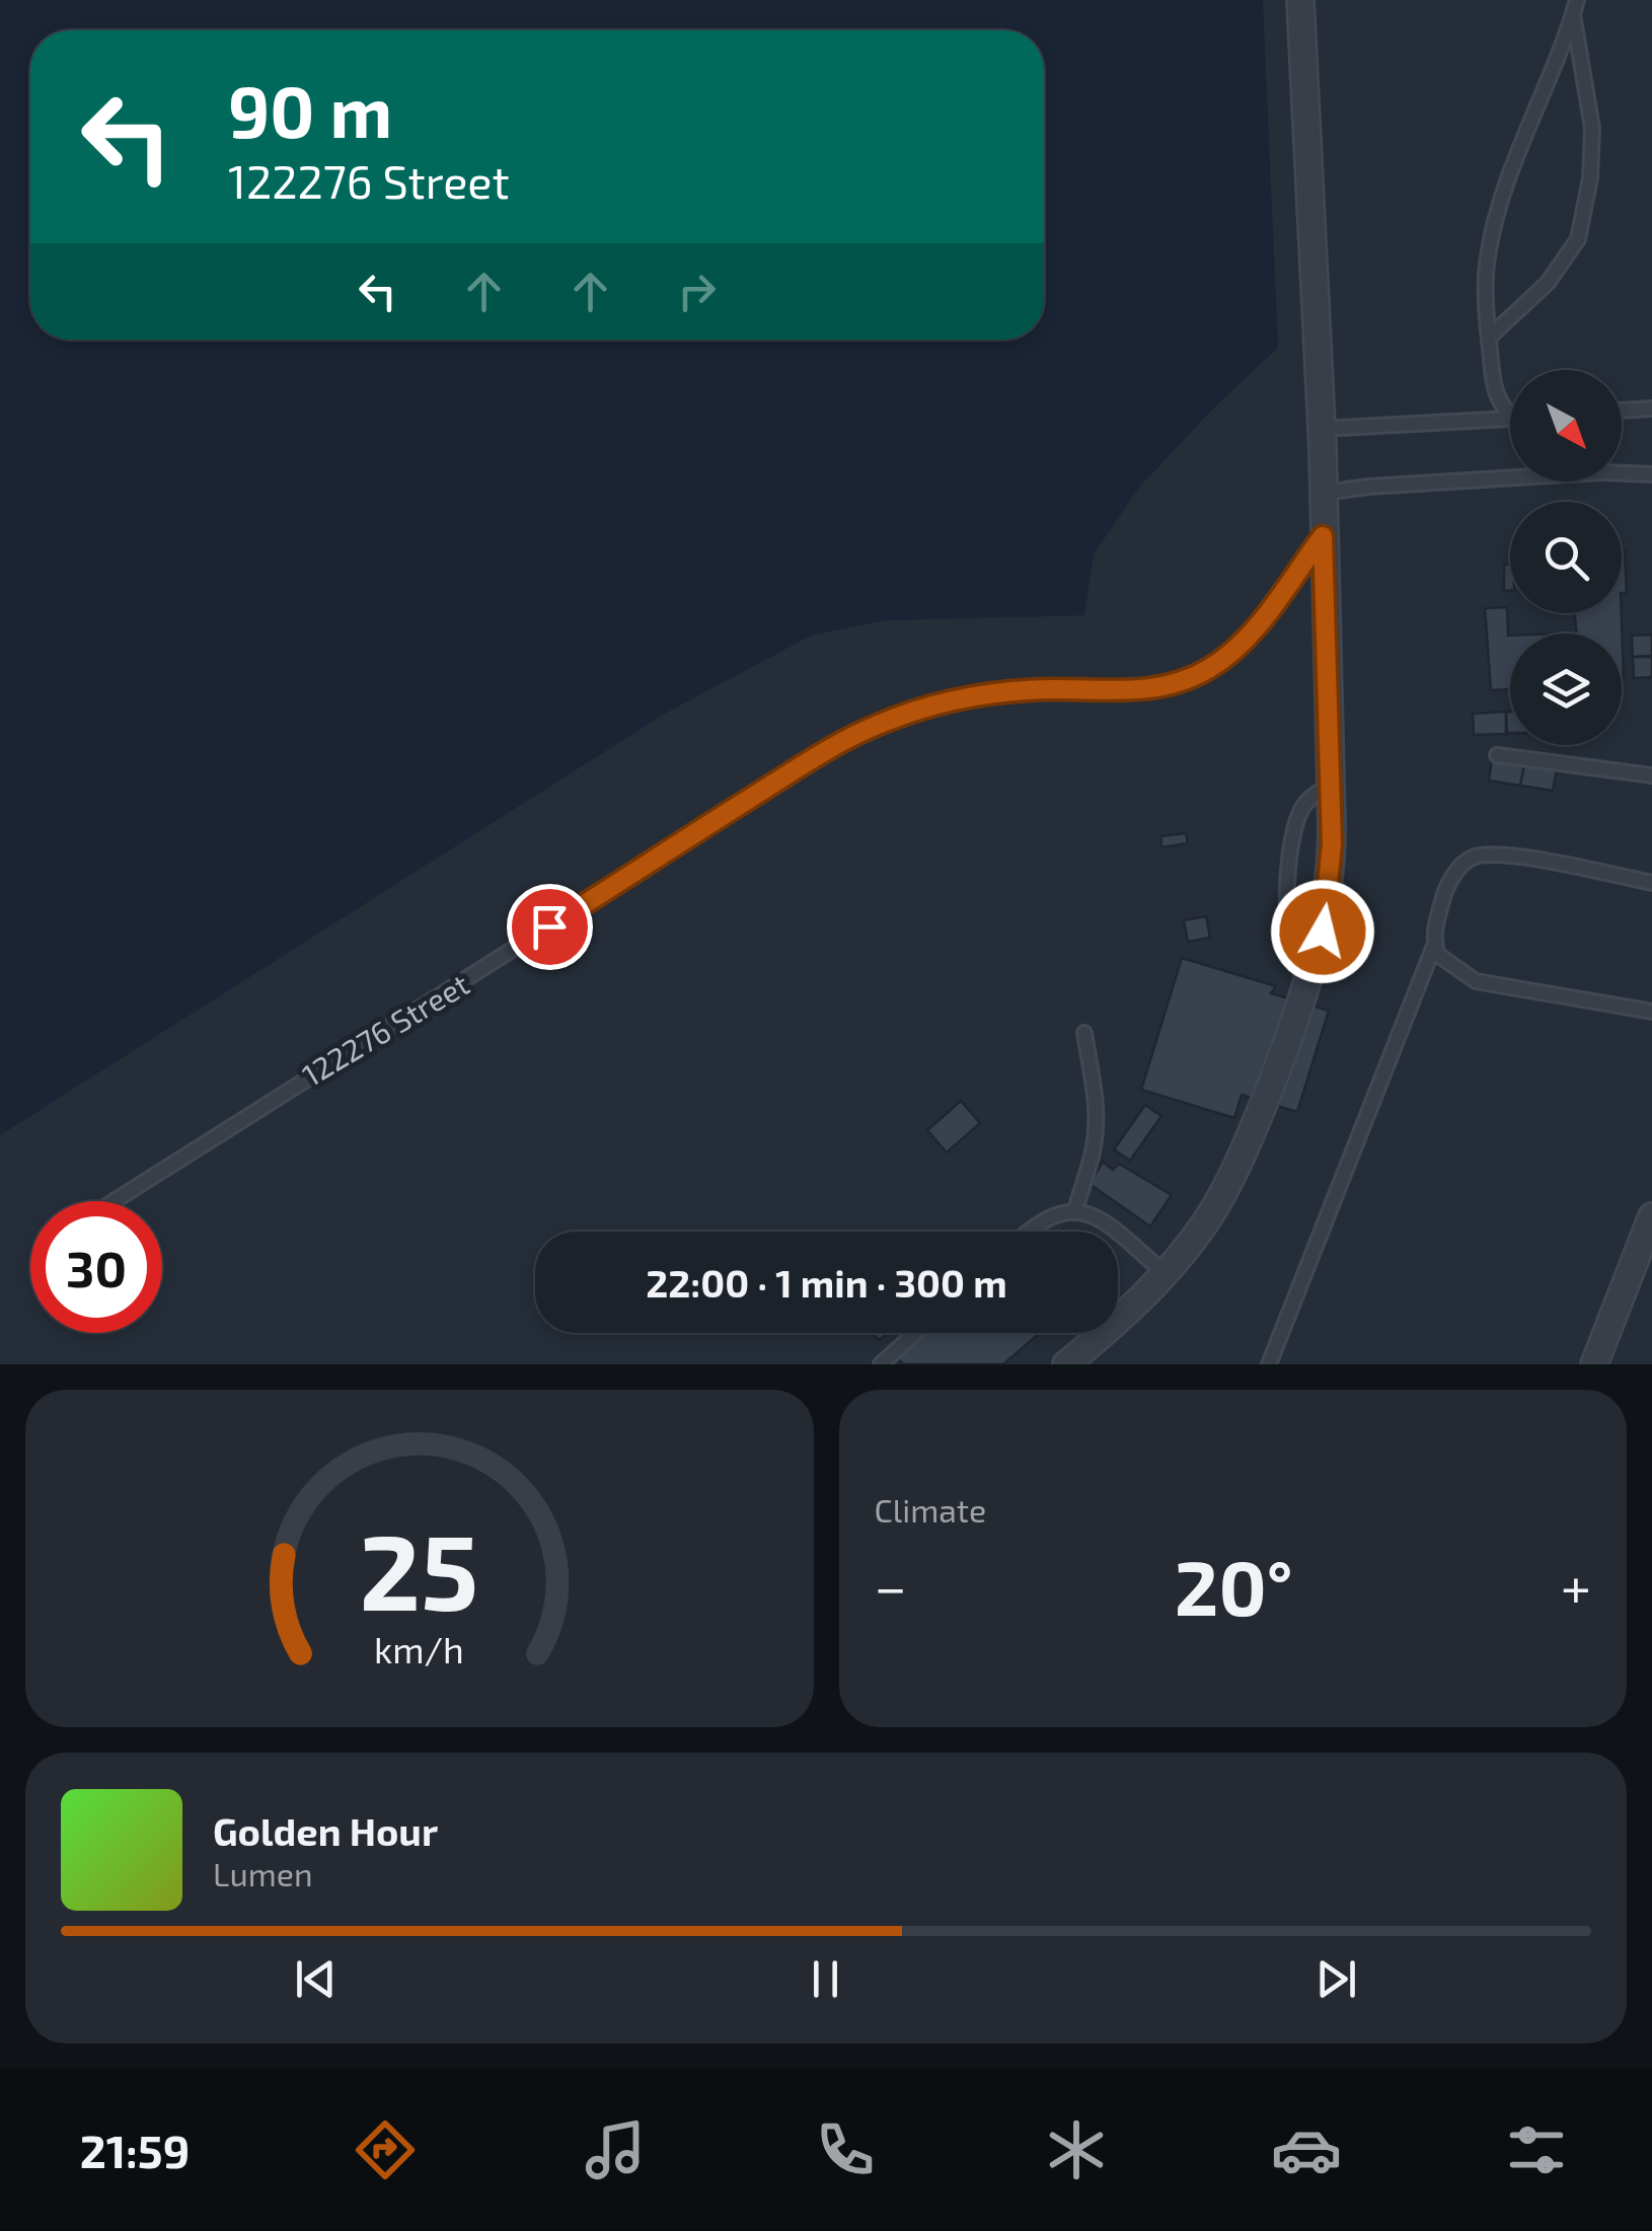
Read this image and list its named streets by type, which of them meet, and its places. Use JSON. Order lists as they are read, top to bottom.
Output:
{
  "streets": {
    "lane": ["122276 Street"]
  },
  "north": "bottom right",
  "page": {
    "turn": ["90 m", "122276 Street"],
    "limit": "30",
    "trip": "22:00 · 1 min · 300 m",
    "tile": "Climate",
    "heat": ["−", "20°", "+"],
    "song": ["Golden Hour", "Lumen"],
    "tabs": "21:59",
    "gauge": ["25", "km/h"]
  }
}
